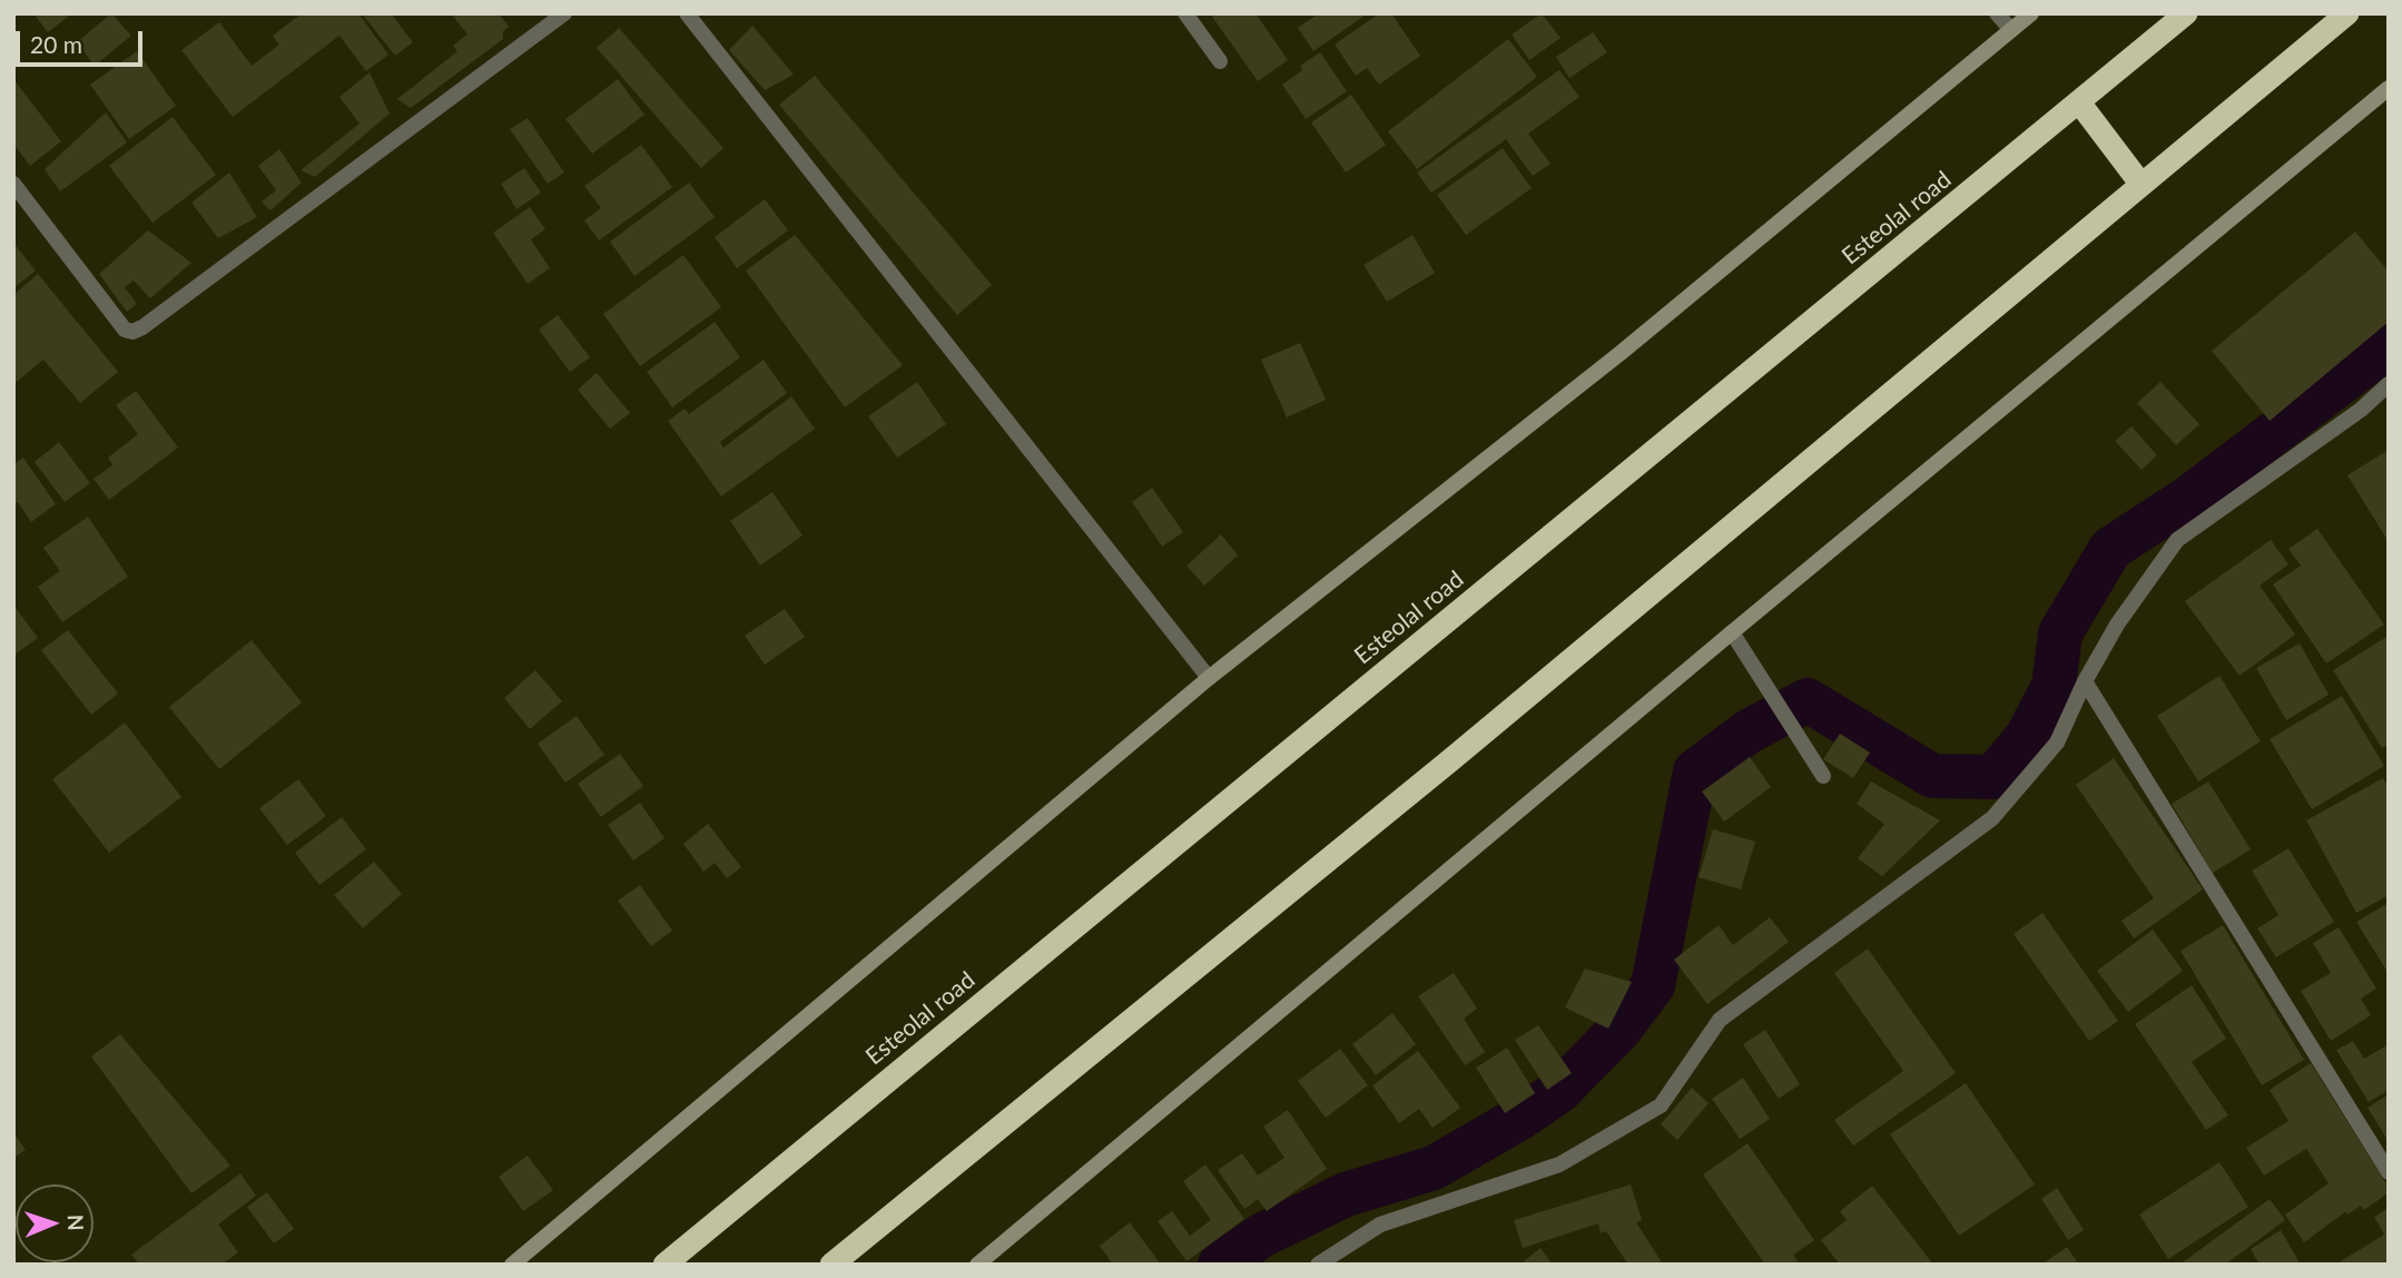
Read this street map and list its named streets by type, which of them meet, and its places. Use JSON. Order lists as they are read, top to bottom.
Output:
{
  "streets": {
    "highway": ["Esteolal road"]
  },
  "scale_bar": "20 m",
  "north": "right"
}
